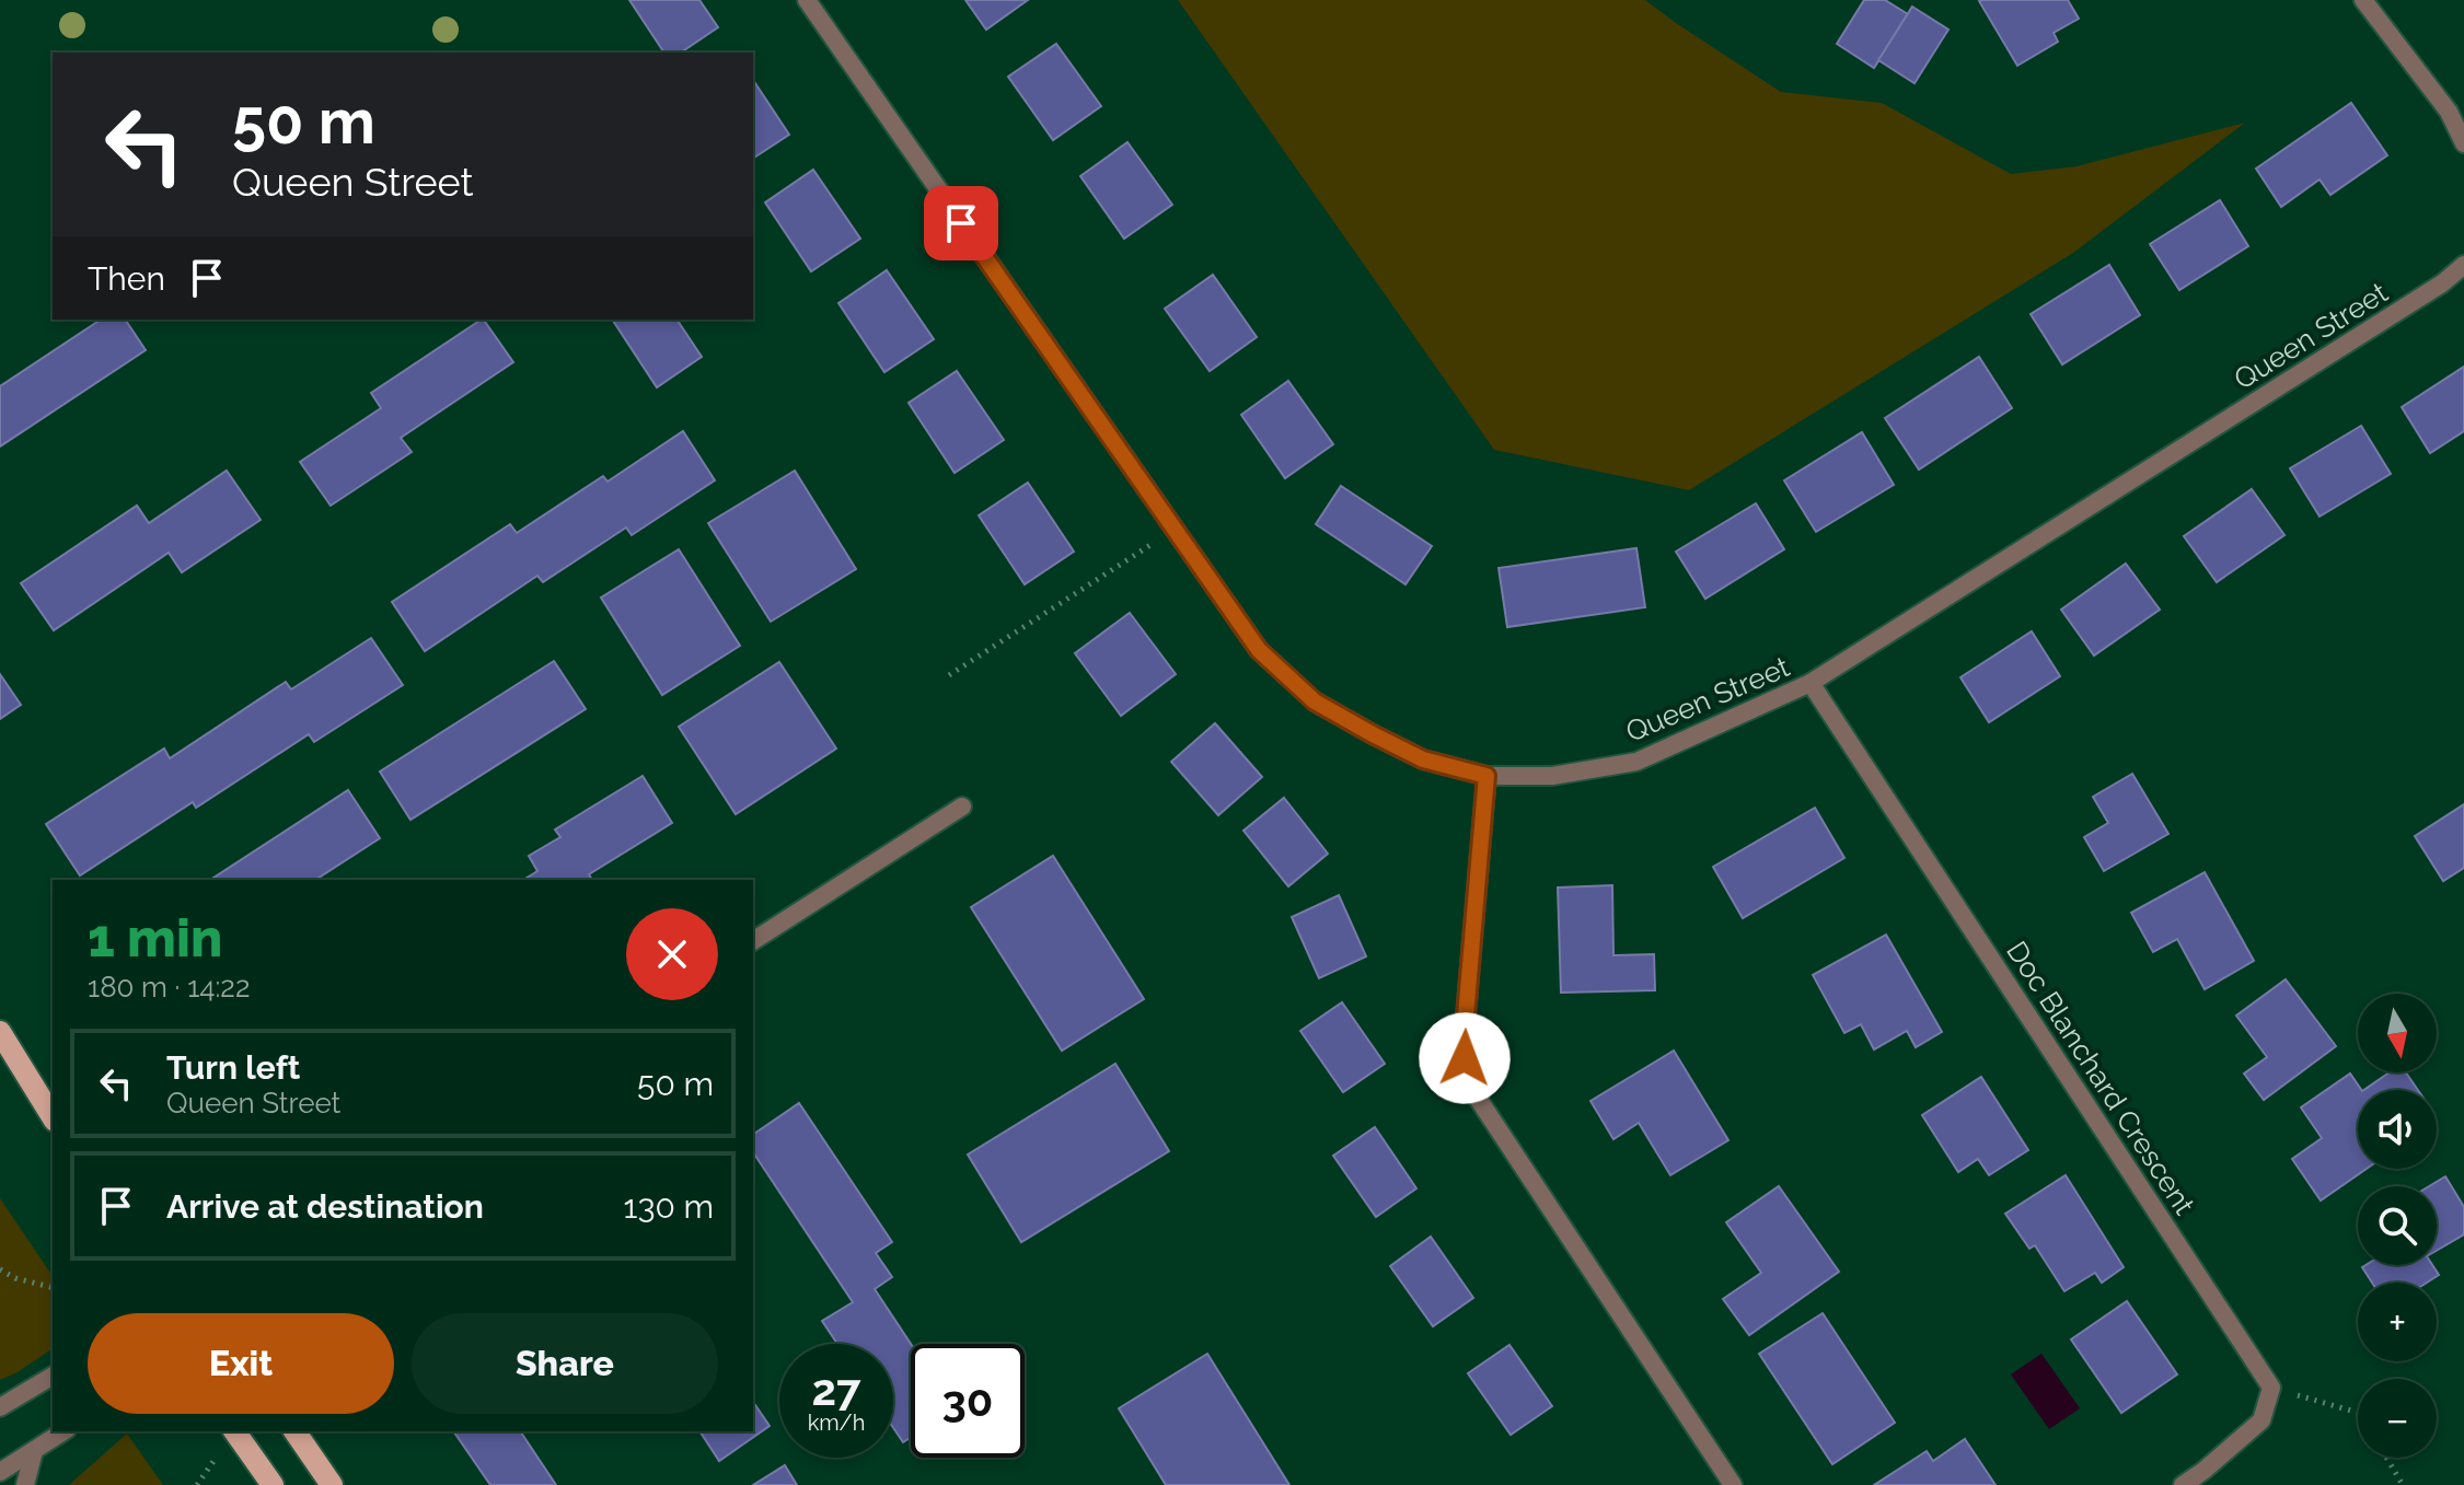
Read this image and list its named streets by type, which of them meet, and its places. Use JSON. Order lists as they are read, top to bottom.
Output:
{
  "streets": {
    "street": ["Queen Street", "Doc Blanchard Crescent"]
  },
  "crossings": [
    ["Queen Street", "Doc Blanchard Crescent"]
  ],
  "north": "bottom",
  "page": {
    "turn": ["50 m", "Queen Street"],
    "then": "Then",
    "heading": ["1 min", "180 m · 14:22"],
    "map_buttons": ["+", "−"],
    "list": [
      {
        "name": "Turn left",
        "note": "Queen Street",
        "value": "50 m"
      },
      {
        "name": "Arrive at destination",
        "value": "130 m"
      }
    ],
    "buttons": ["Exit", "Share"],
    "speed": "27 km/h",
    "limit": "30"
  }
}
